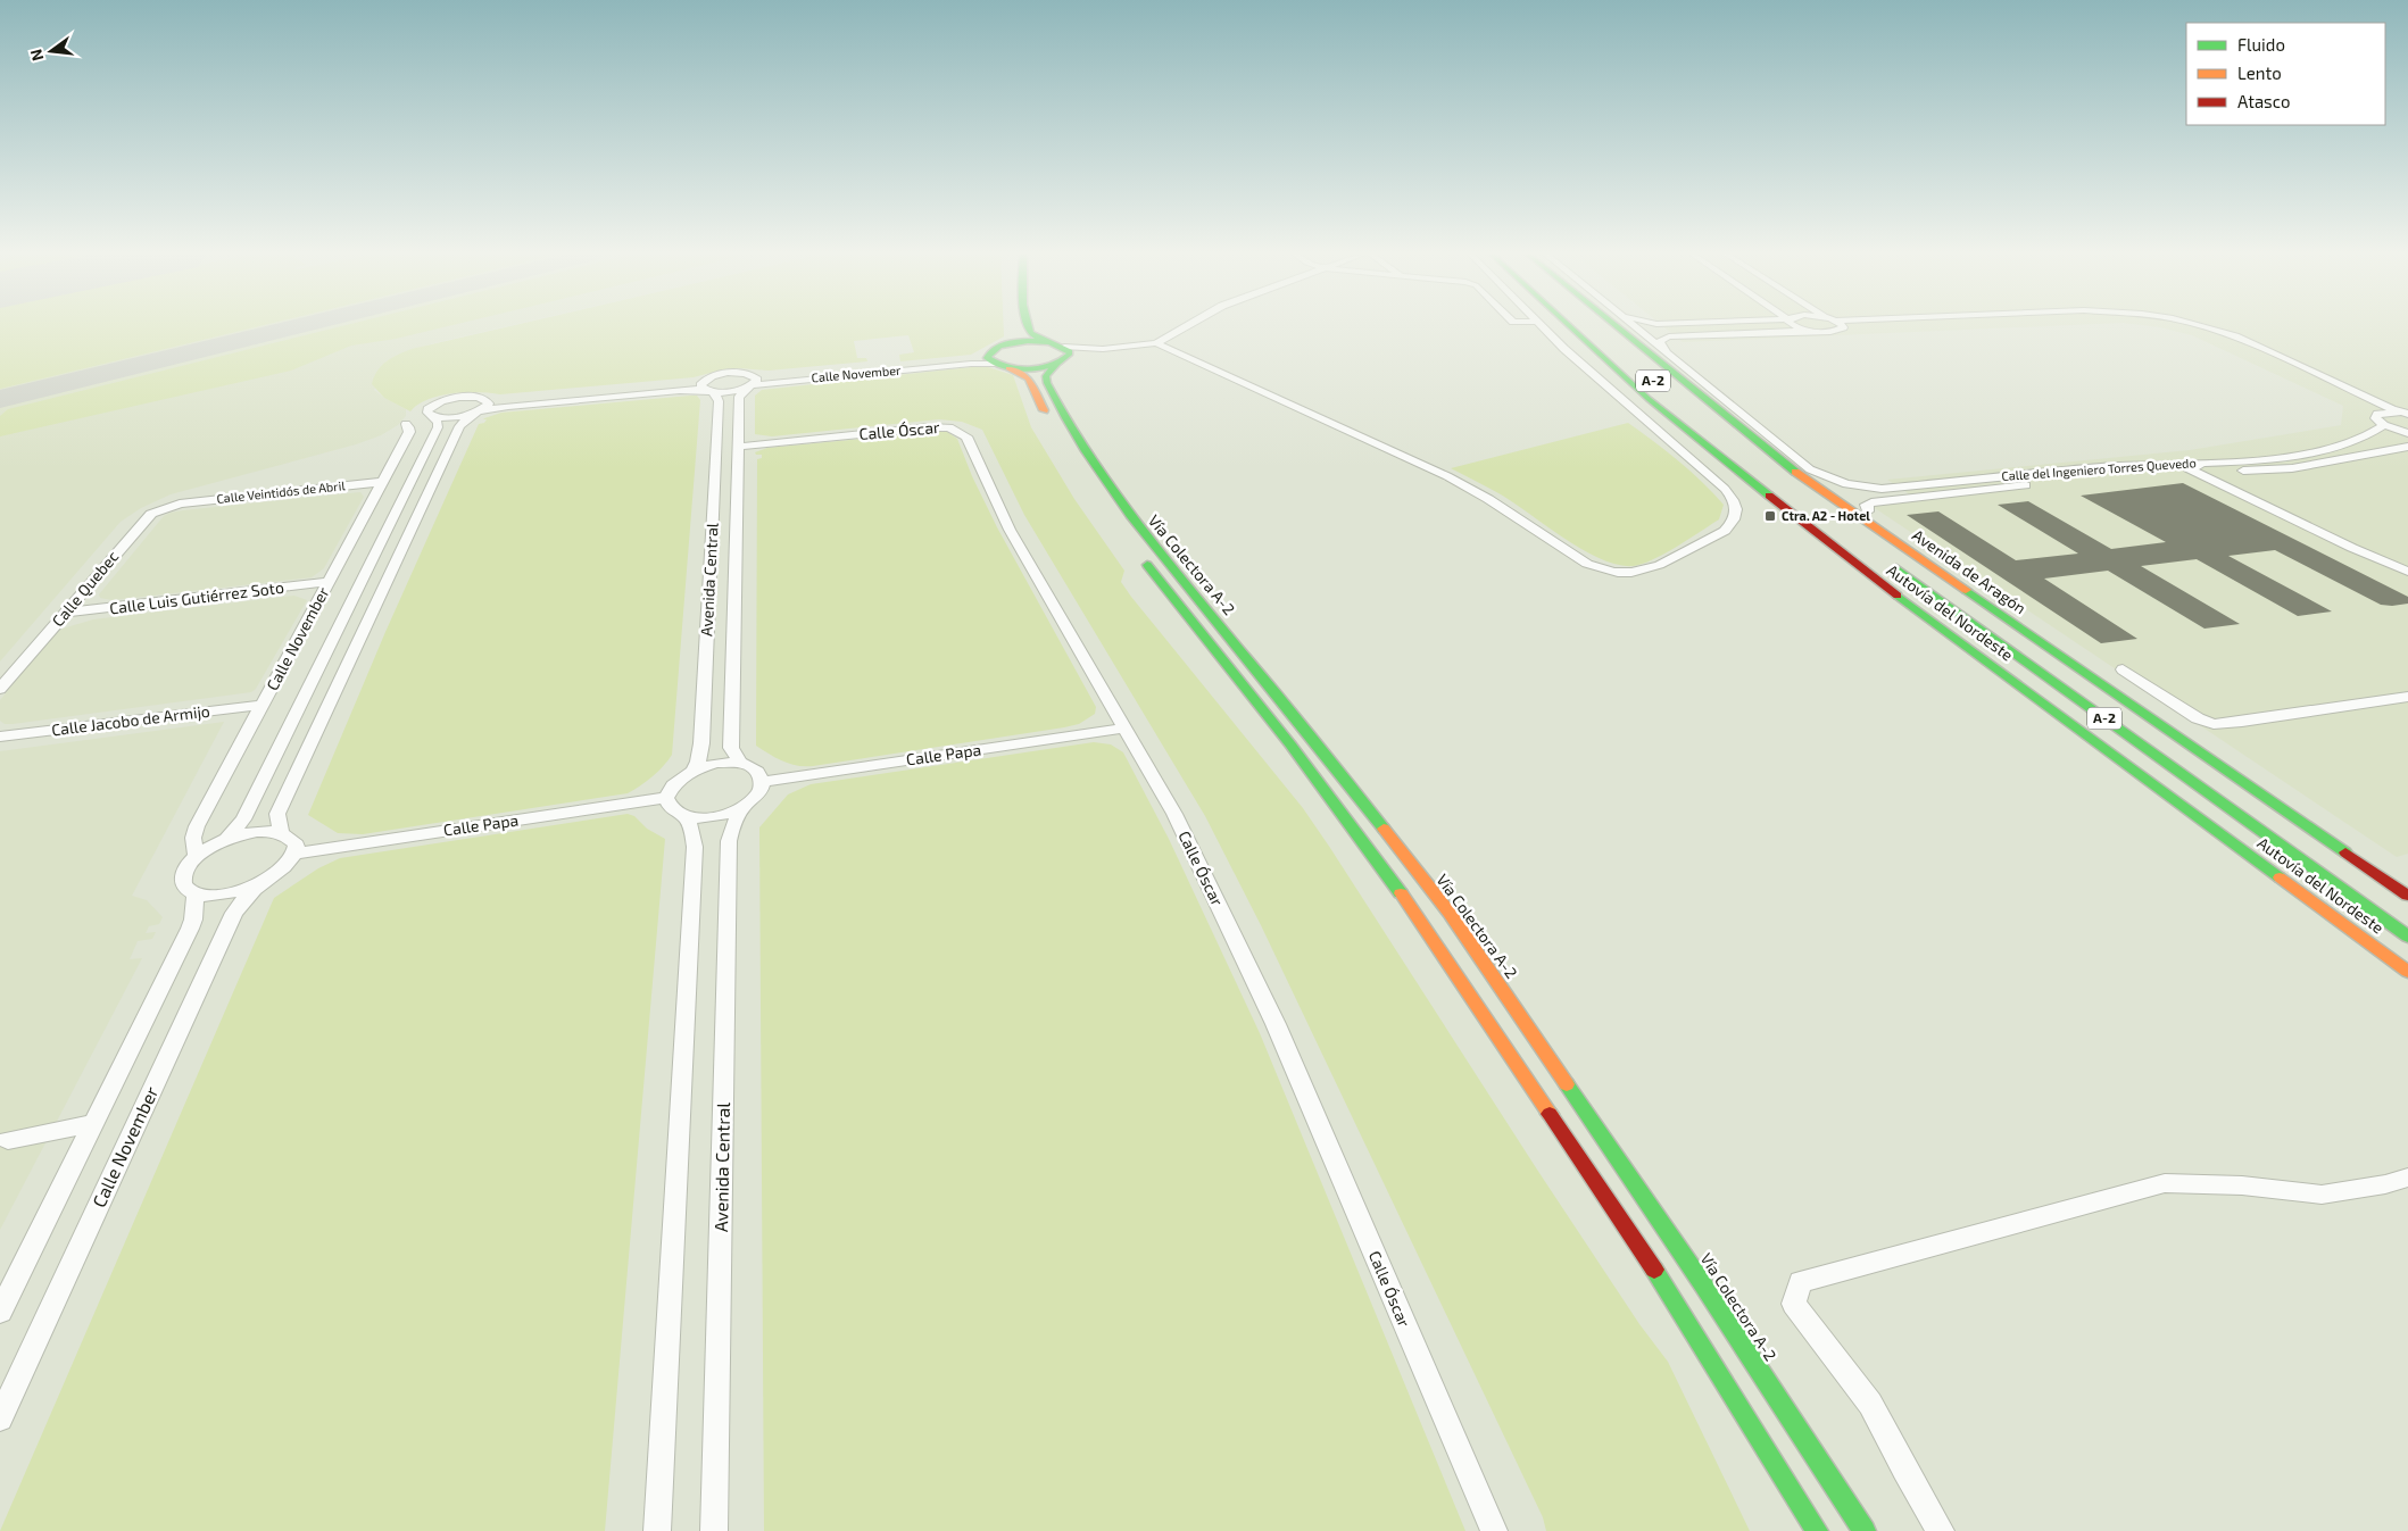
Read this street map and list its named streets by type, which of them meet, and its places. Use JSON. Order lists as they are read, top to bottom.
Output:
{
  "streets": {
    "main road": [
      "A-2",
      "Vía Colectora A-2",
      "Avenida de Aragón",
      "Autovía del Nordeste"
    ],
    "street": [
      "Calle November",
      "Calle Óscar",
      "Calle del Ingeniero Torres Quevedo",
      "Calle Veintidós de Abril",
      "Avenida Central",
      "Calle Quebec",
      "Calle Luis Gutiérrez Soto",
      "Calle Jacobo de Armijo",
      "Calle Papa"
    ]
  },
  "crossings": [
    ["Calle November", "Calle Veintidós de Abril"],
    ["Calle November", "Avenida Central"],
    ["Calle November", "Calle Luis Gutiérrez Soto"],
    ["Calle November", "Calle Jacobo de Armijo"],
    ["Calle Óscar", "Avenida Central"],
    ["Calle Óscar", "Calle Papa"],
    ["Calle del Ingeniero Torres Quevedo", "Avenida de Aragón"],
    ["Calle Veintidós de Abril", "Calle Quebec"],
    ["Avenida Central", "Calle Papa"],
    ["Calle Quebec", "Calle Luis Gutiérrez Soto"]
  ],
  "places": {
    "transit": ["Ctra. A2 - Hotel"]
  },
  "legend": ["Fluido", "Lento", "Atasco"],
  "north": "left"
}
